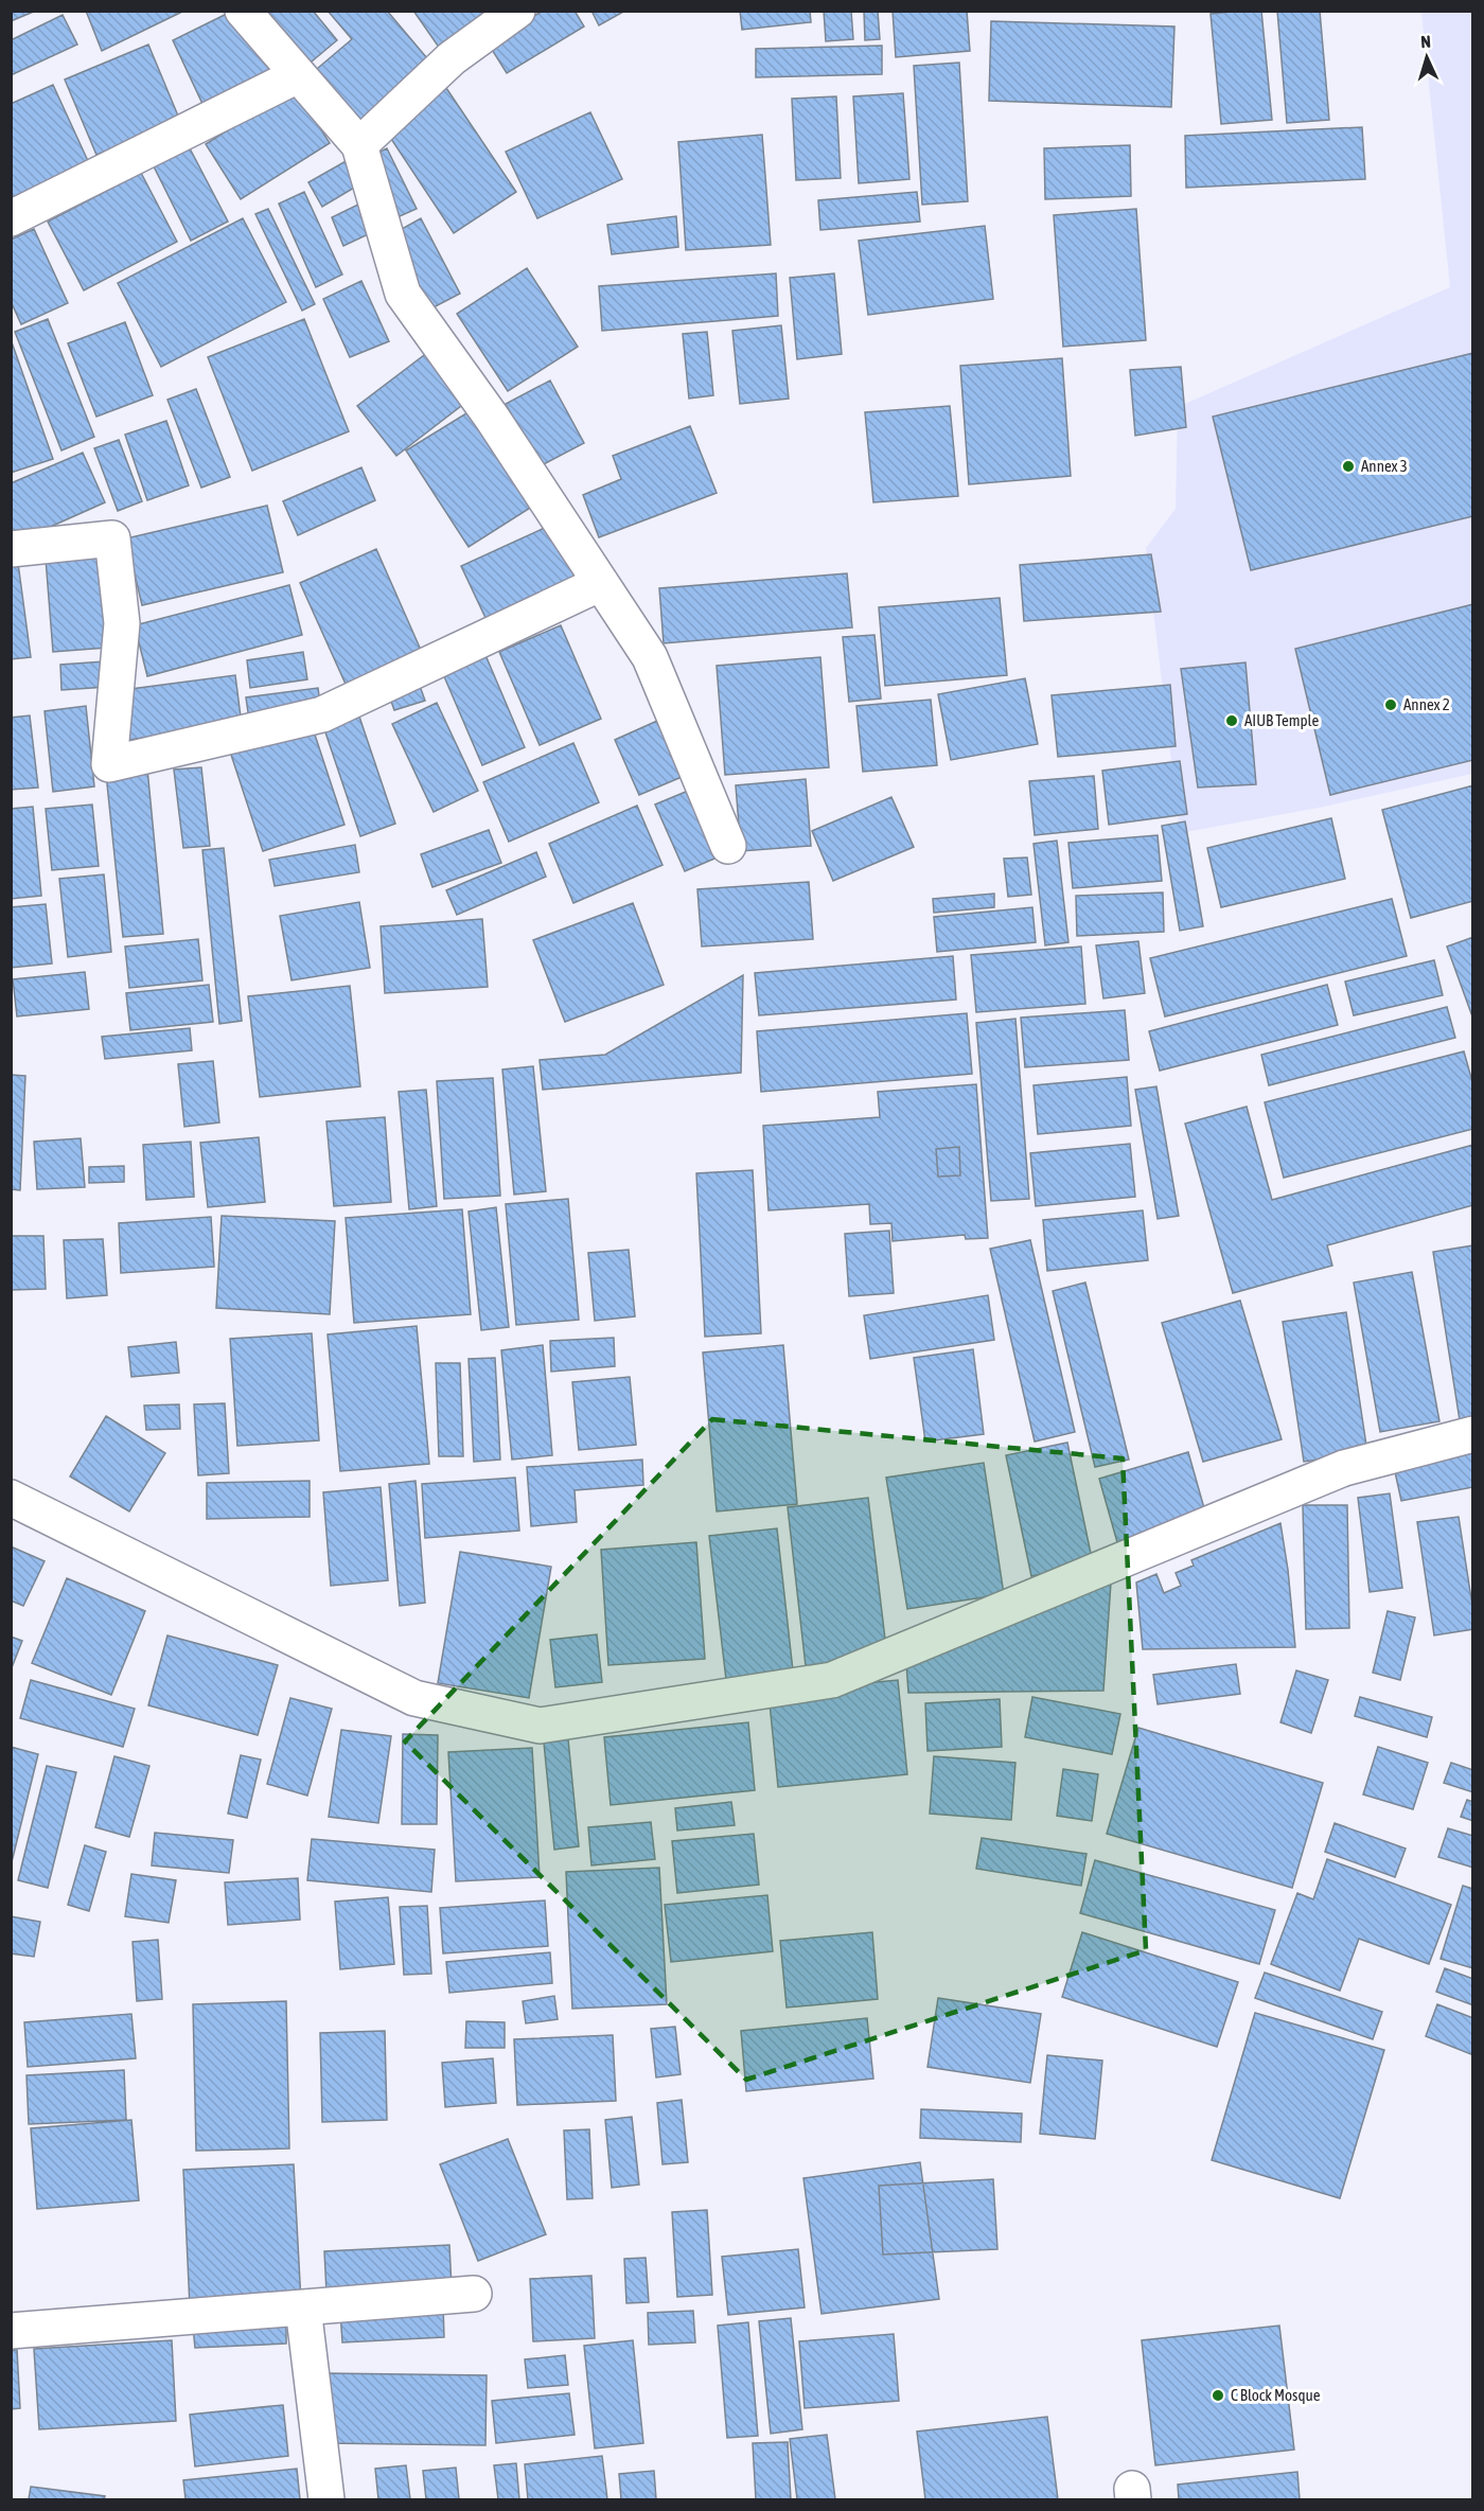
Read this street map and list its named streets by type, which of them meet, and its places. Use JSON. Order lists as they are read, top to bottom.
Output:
{
  "places": [
    "Annex 3",
    "Annex 2",
    "AIUB Temple",
    "C Block Mosque"
  ],
  "north": "top"
}
